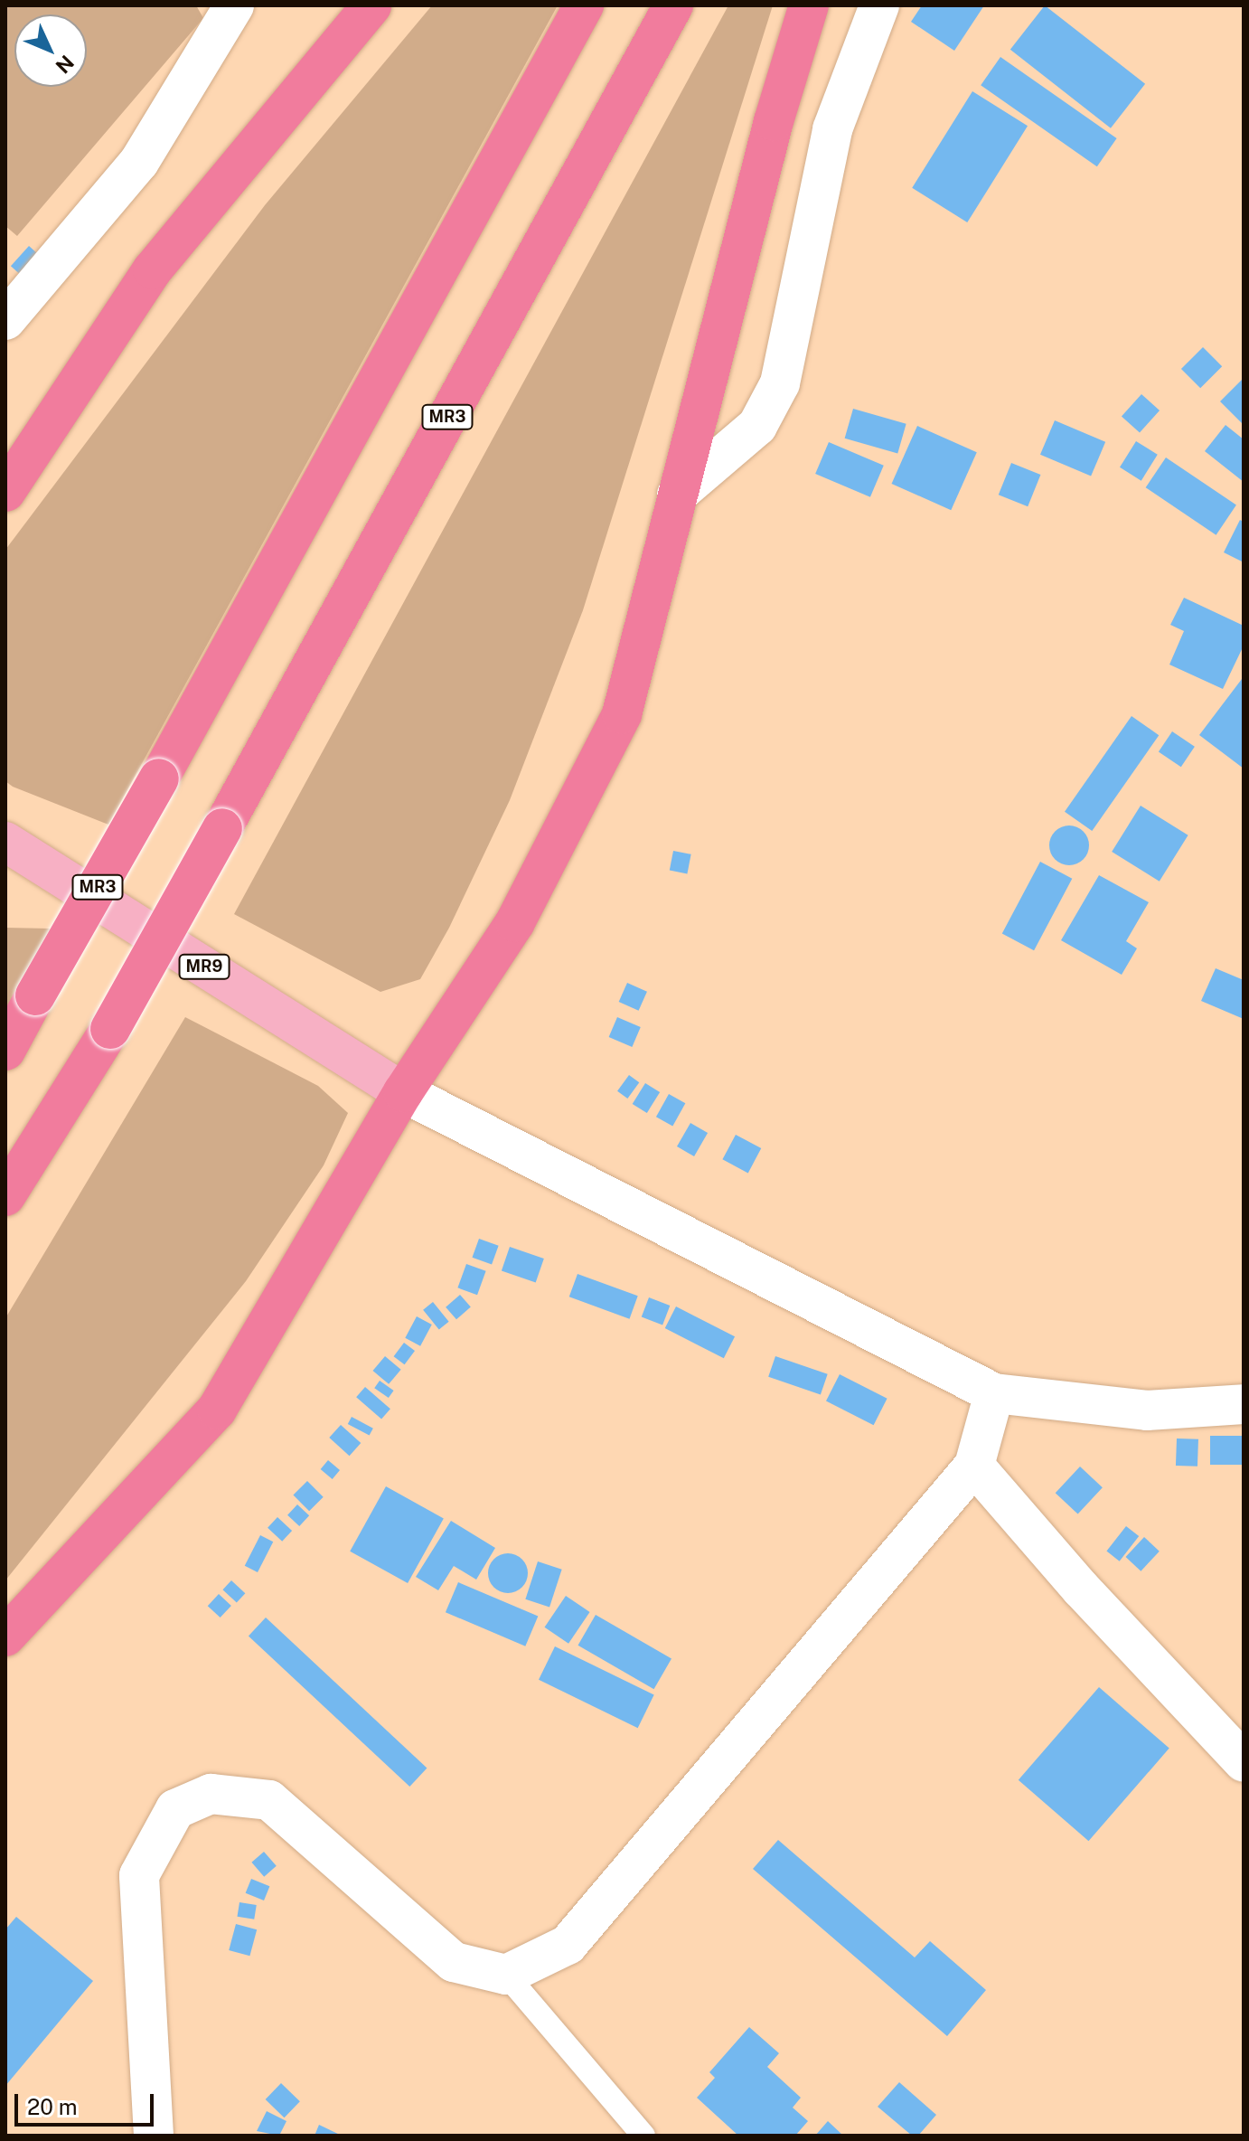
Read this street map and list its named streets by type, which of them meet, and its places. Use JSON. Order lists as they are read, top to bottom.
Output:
{
  "streets": {
    "highway": ["MR3"],
    "main road": ["MR9"]
  },
  "scale_bar": "20 m",
  "north": "bottom right"
}
